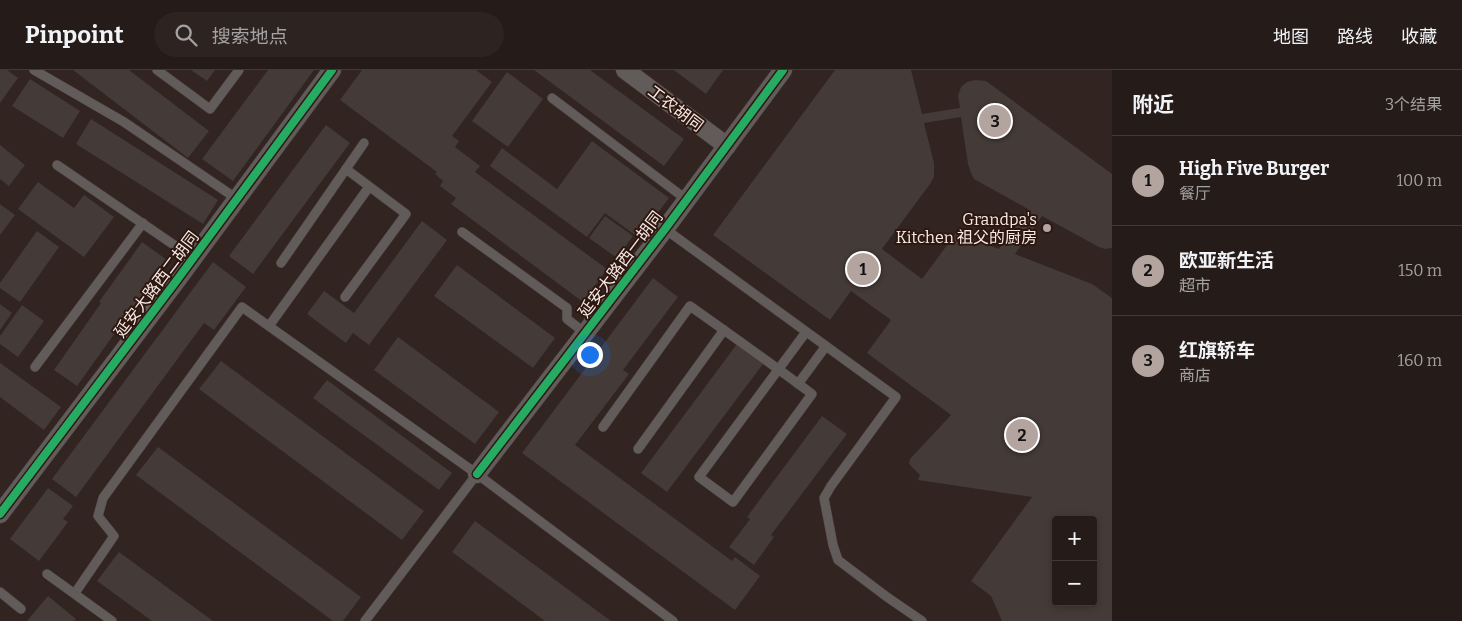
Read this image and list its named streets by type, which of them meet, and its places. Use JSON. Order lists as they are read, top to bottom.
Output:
{
  "streets": {
    "street": ["工农胡同", "延安大路西一胡同", "延安大路西二胡同"]
  },
  "crossings": [
    ["工农胡同", "延安大路西一胡同"]
  ],
  "places": ["Grandpa's Kitchen 祖父的厨房"],
  "page": {
    "header": "Pinpoint",
    "search": "搜索地点",
    "nav": ["地图", "路线", "收藏"],
    "heading": ["附近", "3个结果"],
    "pins": ["3", "1", "2"],
    "list": [
      {
        "mark": "1",
        "name": "High Five Burger",
        "note": "餐厅",
        "value": "100 m"
      },
      {
        "mark": "2",
        "name": "欧亚新生活",
        "note": "超市",
        "value": "150 m"
      },
      {
        "mark": "3",
        "name": "红旗轿车",
        "note": "商店",
        "value": "160 m"
      }
    ],
    "map_buttons": ["+", "−"]
  }
}
